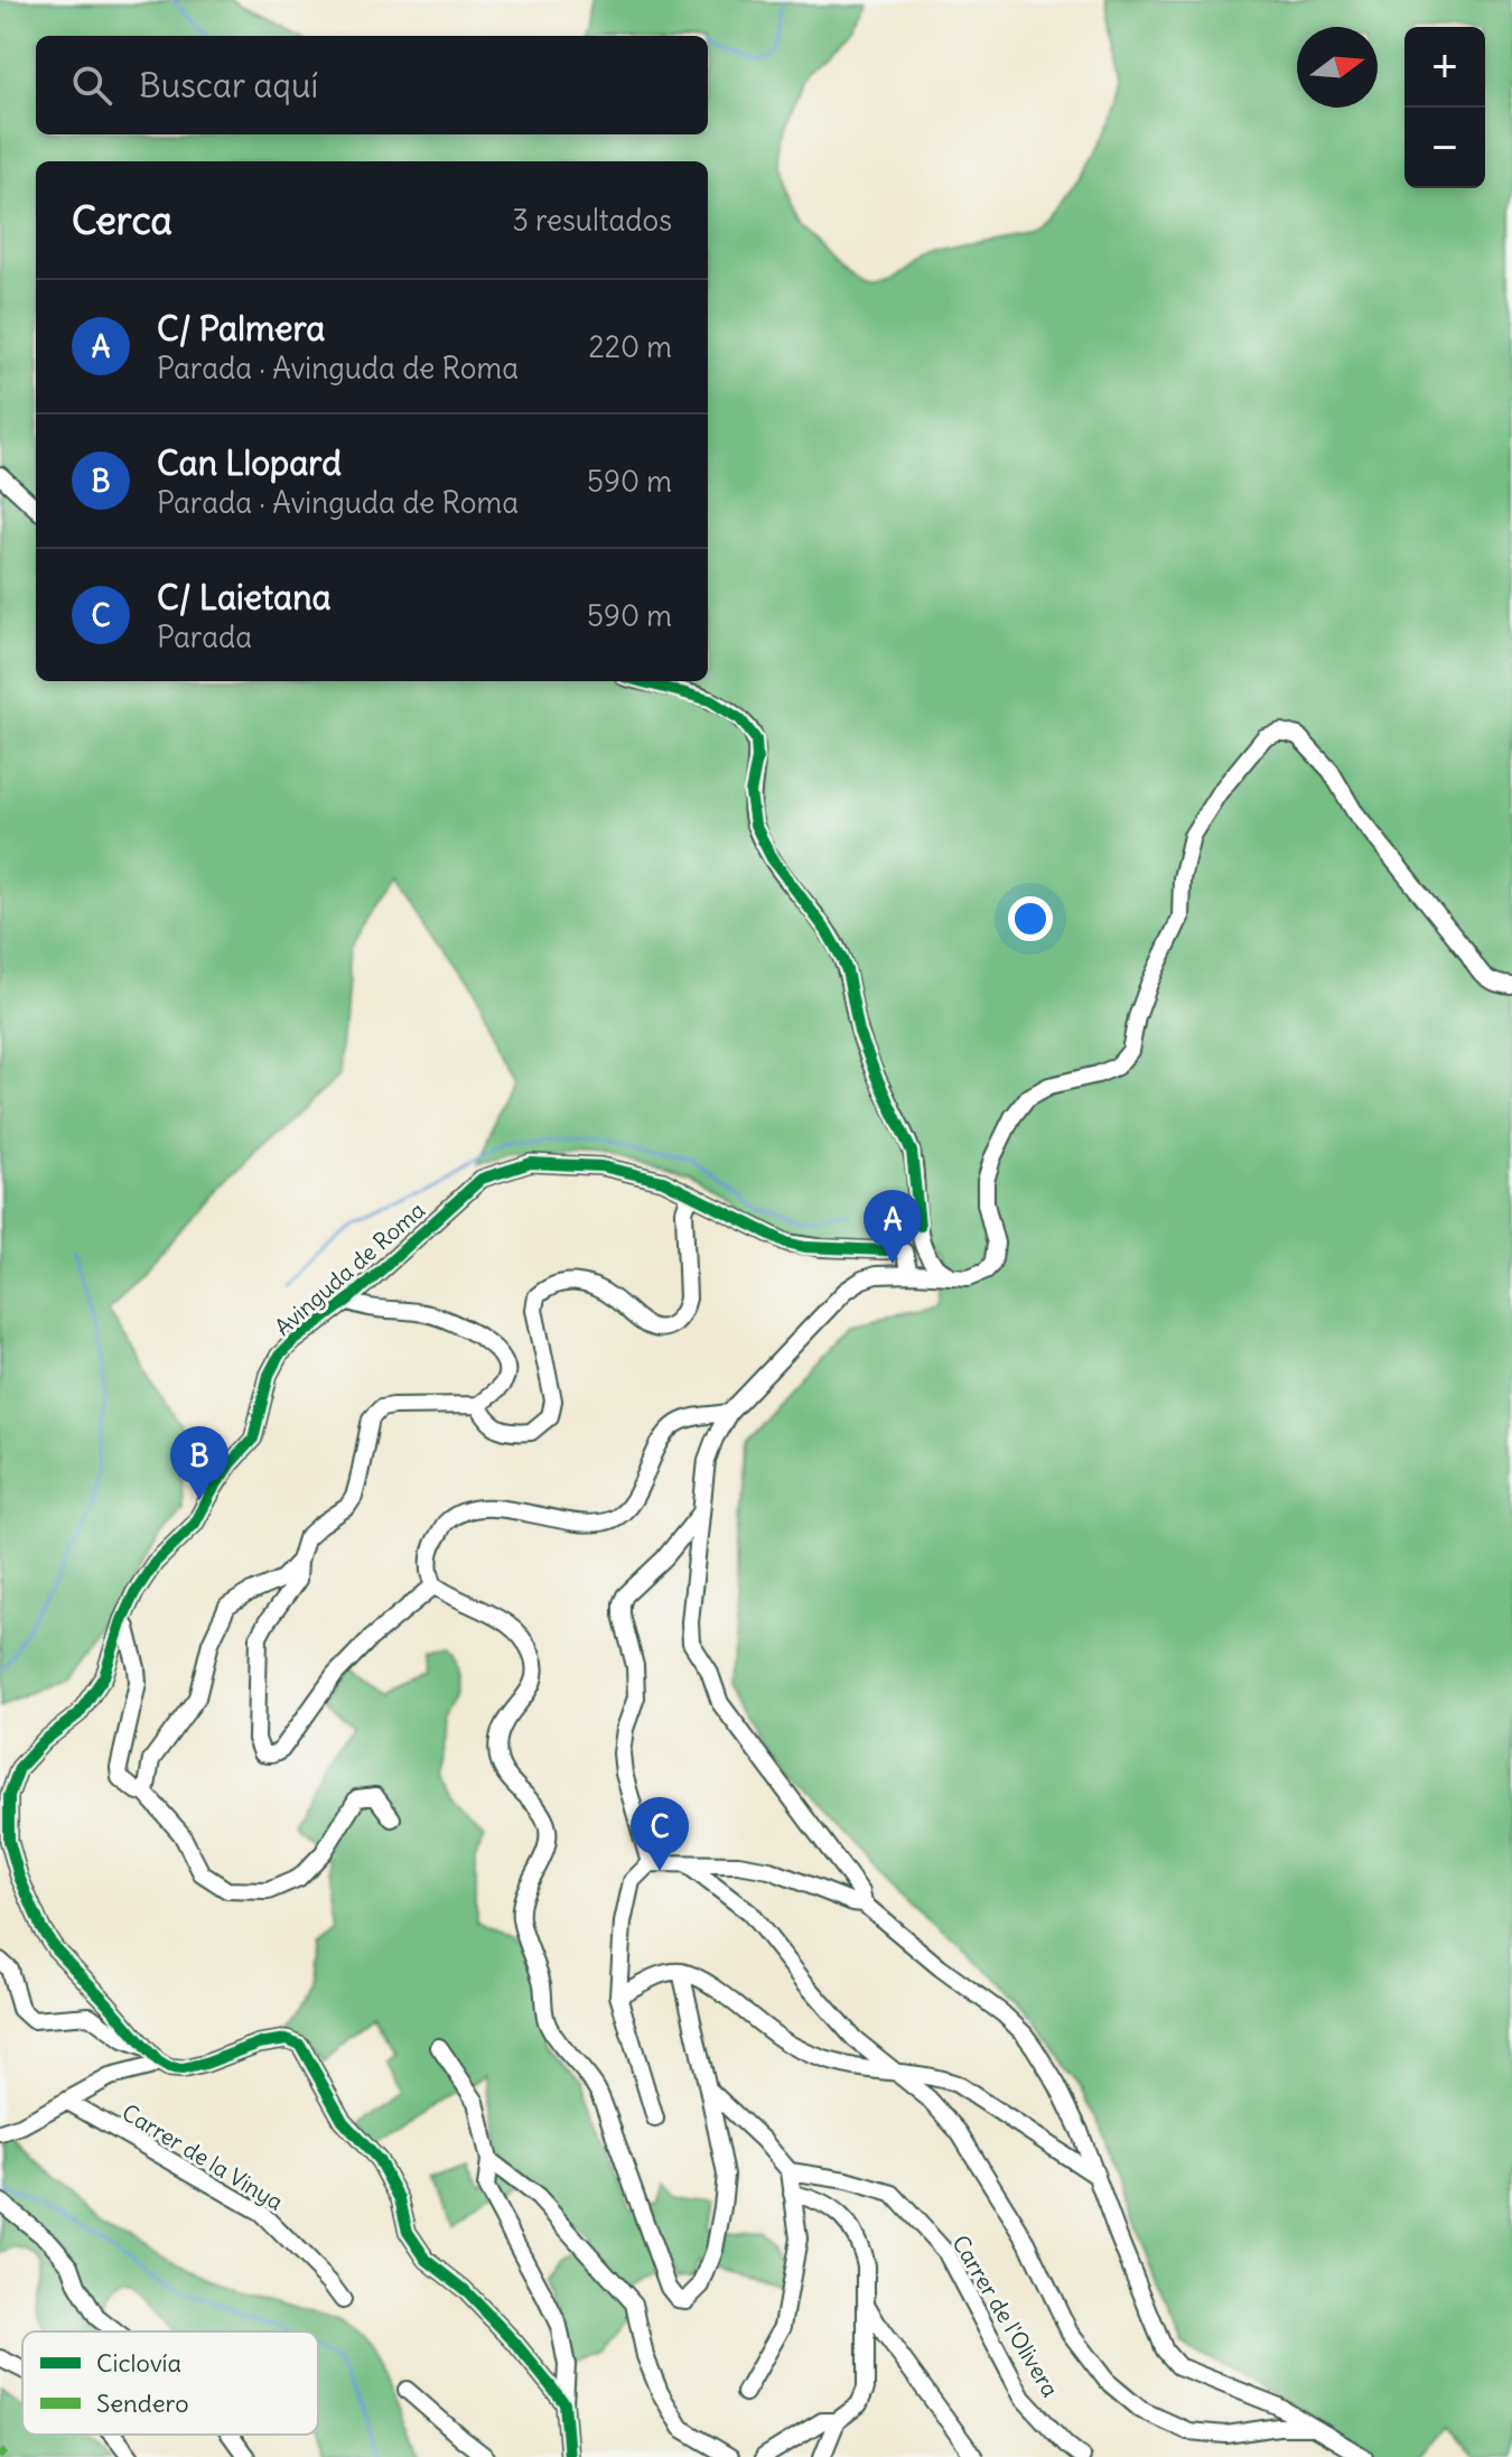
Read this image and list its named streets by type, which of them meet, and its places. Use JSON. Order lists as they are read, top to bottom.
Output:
{
  "streets": {
    "street": ["Avinguda de Roma", "Carrer de la Vinya", "Carrer de l'Olivera"]
  },
  "legend": ["Ciclovía", "Sendero"],
  "north": "right",
  "page": {
    "map_buttons": ["+", "−"],
    "search": "Buscar aquí",
    "heading": ["Cerca", "3 resultados"],
    "list": [
      {
        "mark": "A",
        "name": "C/ Palmera",
        "note": "Parada · Avinguda de Roma",
        "value": "220 m"
      },
      {
        "mark": "B",
        "name": "Can Llopard",
        "note": "Parada · Avinguda de Roma",
        "value": "590 m"
      },
      {
        "mark": "C",
        "name": "C/ Laietana",
        "note": "Parada",
        "value": "590 m"
      }
    ],
    "pins": ["A", "B", "C"]
  }
}
